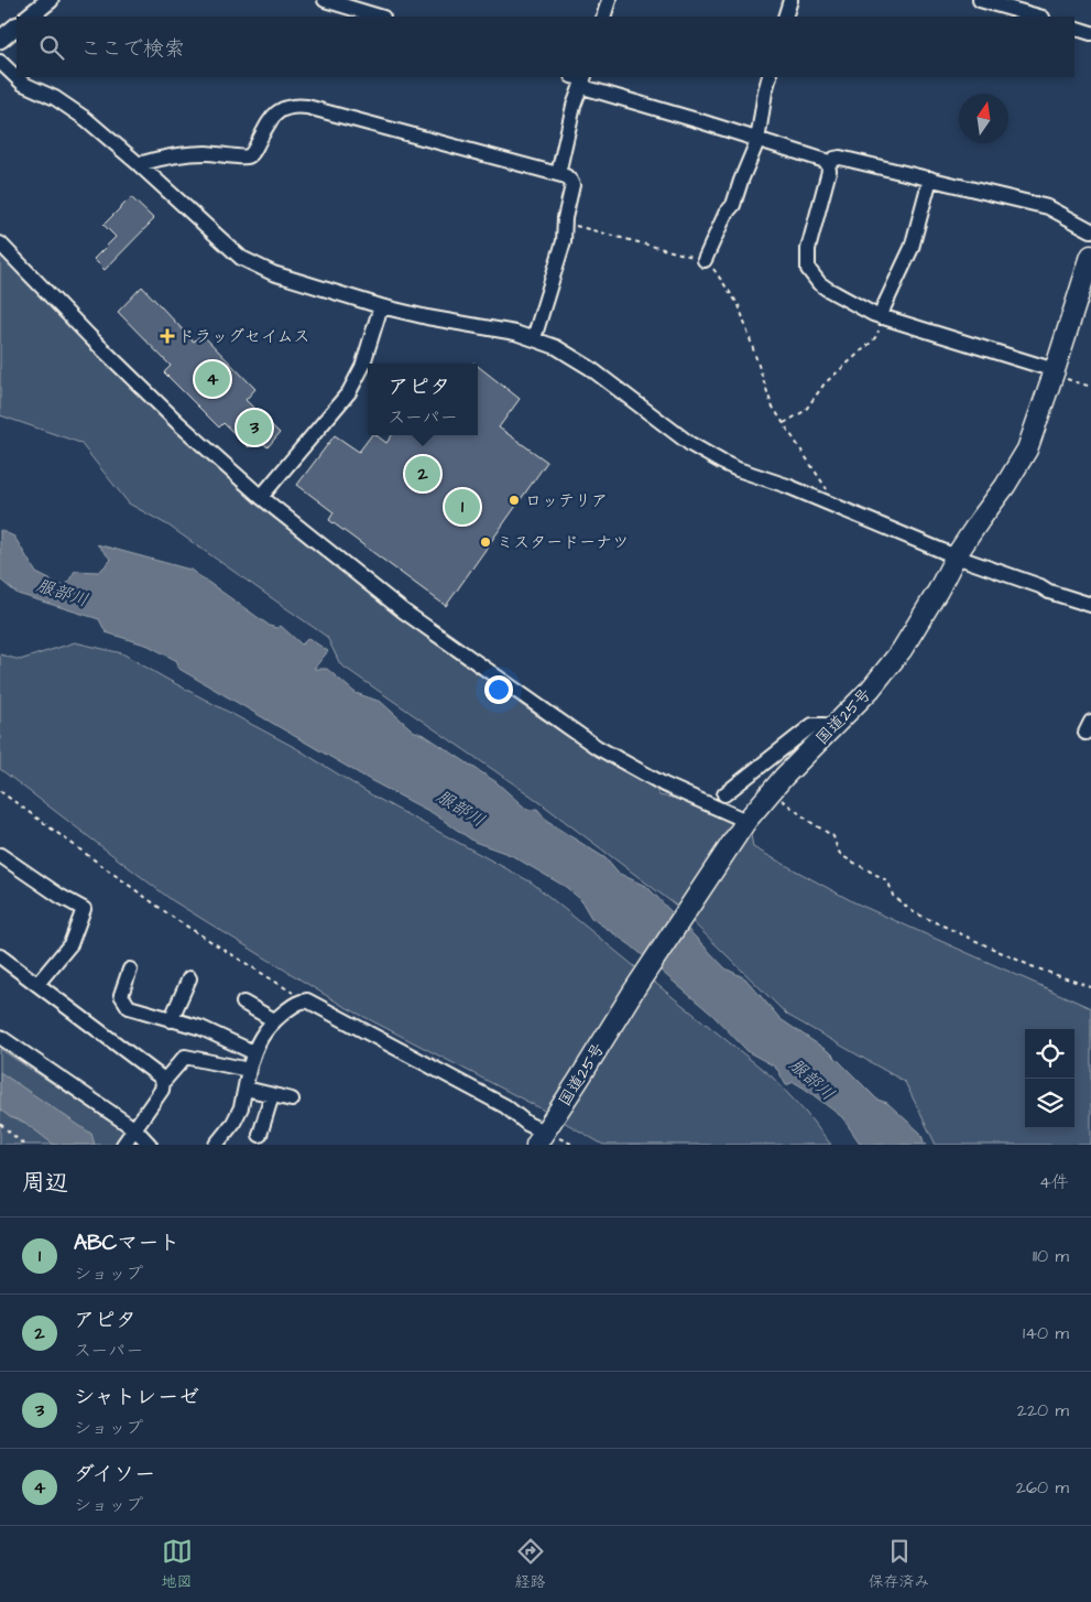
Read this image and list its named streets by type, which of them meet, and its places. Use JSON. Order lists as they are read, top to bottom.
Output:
{
  "streets": {
    "highway": ["国道25号"]
  },
  "water": ["服部川"],
  "places": {
    "health": ["ドラッグセイムス"],
    "other": ["ロッテリア", "ミスタードーナツ"]
  },
  "north": "top",
  "page": {
    "search": "ここで検索",
    "pins": [
      "4",
      "3",
      "2",
      "1"
    ],
    "popup": ["アピタ", "スーパー"],
    "heading": ["周辺", "4件"],
    "list": [
      {
        "mark": "1",
        "name": "ABCマート",
        "note": "ショップ",
        "value": "110 m"
      },
      {
        "mark": "2",
        "name": "アピタ",
        "note": "スーパー",
        "value": "140 m"
      },
      {
        "mark": "3",
        "name": "シャトレーゼ",
        "note": "ショップ",
        "value": "220 m"
      },
      {
        "mark": "4",
        "name": "ダイソー",
        "note": "ショップ",
        "value": "260 m"
      }
    ],
    "nav": ["地図", "経路", "保存済み"]
  }
}
